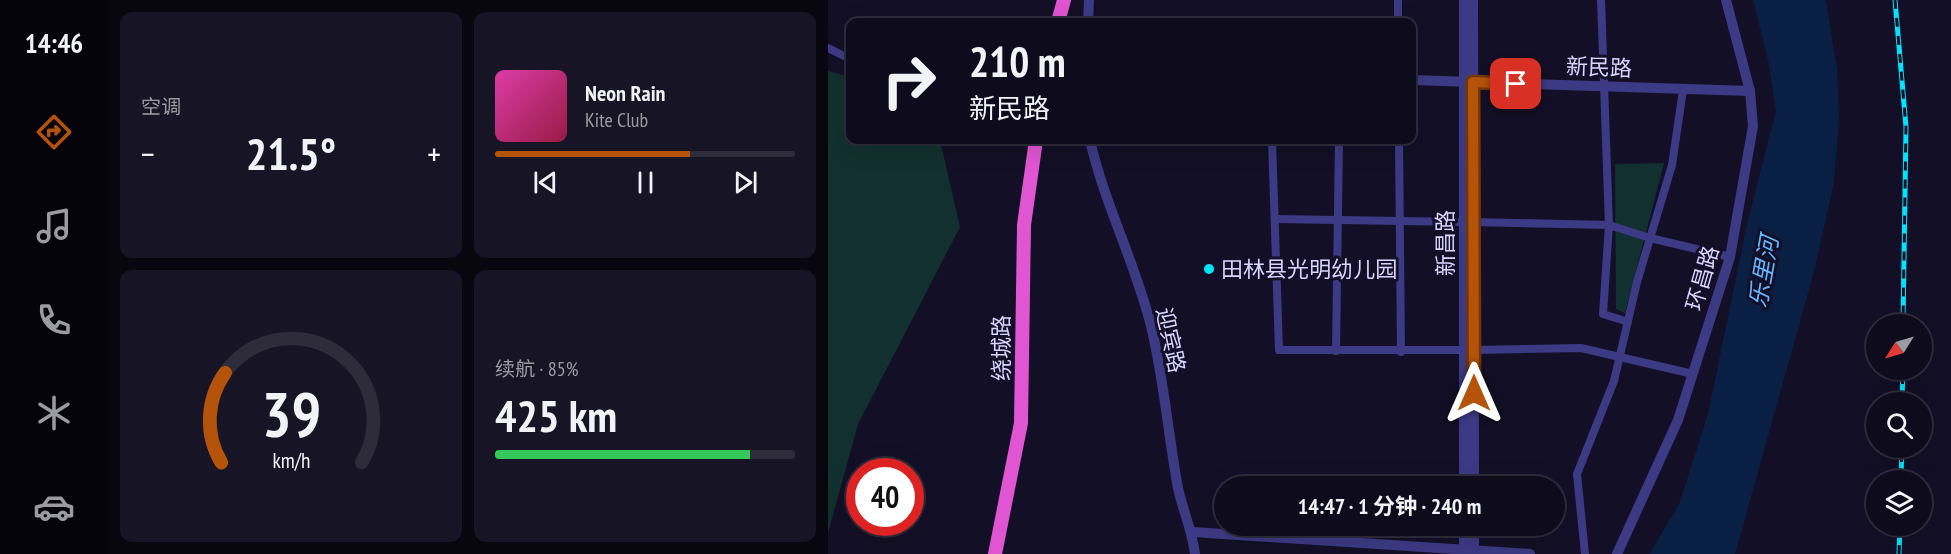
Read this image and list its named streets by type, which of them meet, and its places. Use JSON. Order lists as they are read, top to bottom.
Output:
{
  "streets": {
    "highway": ["绕城路"],
    "street": [
      "新民路",
      "新昌路",
      "环昌路",
      "迎宾路"
    ]
  },
  "crossings": [
    ["新民路", "新昌路"],
    ["新民路", "环昌路"]
  ],
  "water": ["乐里河"],
  "places": ["田林县光明幼儿园"],
  "north": "bottom left",
  "page": {
    "tabs": "14:46",
    "tile": [
      "空调",
      ["续航 · 85%", "425 km"]
    ],
    "turn": ["210 m", "新民路"],
    "song": ["Neon Rain", "Kite Club"],
    "heat": ["−", "21.5°", "+"],
    "limit": "40",
    "trip": "14:47 · 1 分钟 · 240 m",
    "gauge": ["39", "km/h"]
  }
}
